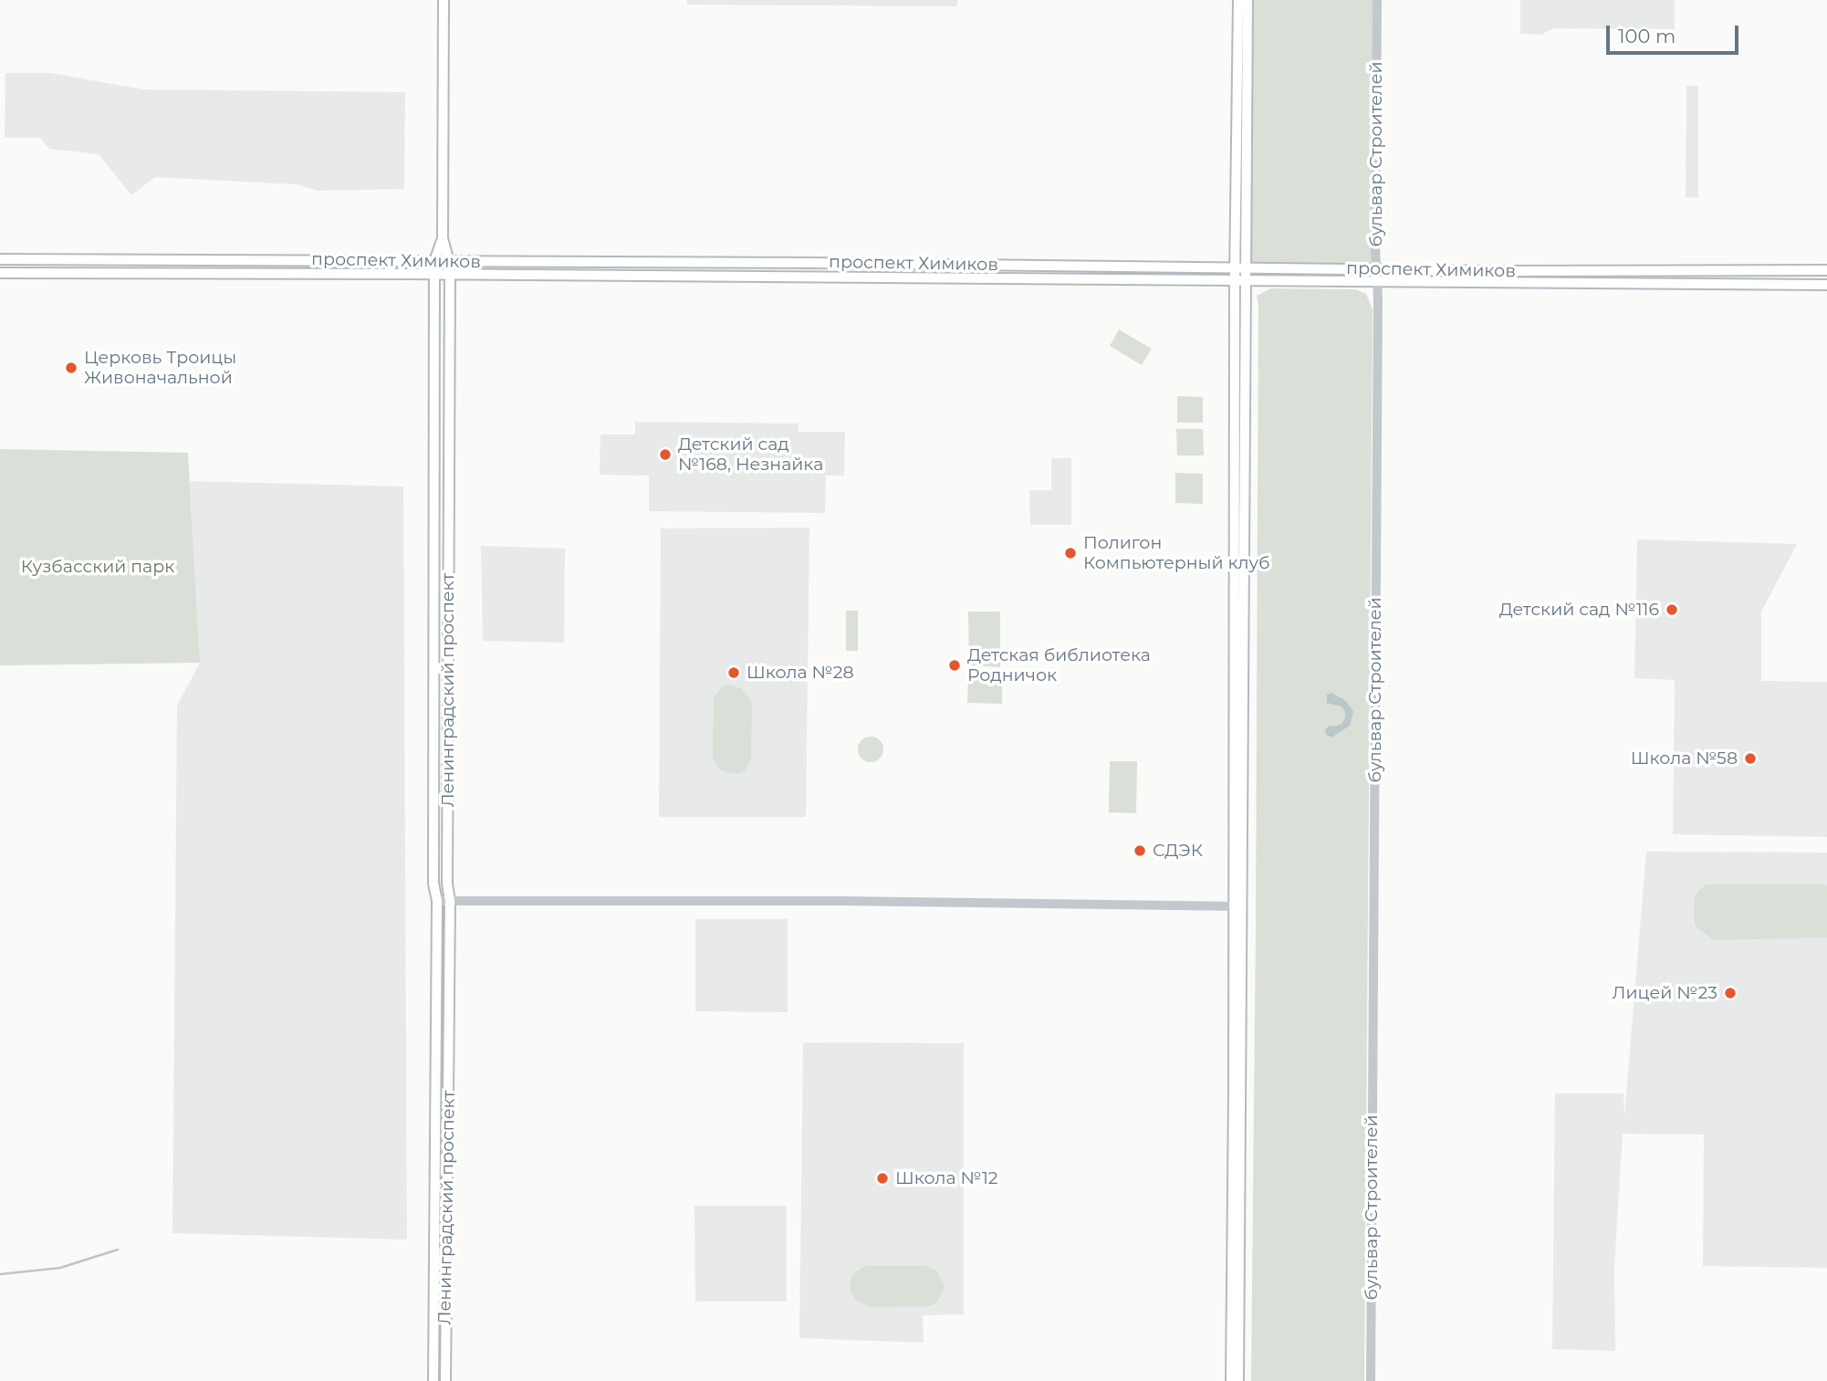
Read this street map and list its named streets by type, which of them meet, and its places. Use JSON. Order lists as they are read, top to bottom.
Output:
{
  "streets": {
    "main road": ["проспект Химиков", "Ленинградский проспект"],
    "street": ["бульвар Строителей"]
  },
  "crossings": [
    ["бульвар Строителей", "проспект Химиков"],
    ["проспект Химиков", "Ленинградский проспект"]
  ],
  "parks": ["Кузбасский парк"],
  "places": [
    "Церковь Троицы Живоначальной",
    "Детский сад №168, Незнайка",
    "Полигон Компьютерный клуб",
    "Детский сад №116",
    "Детская библиотека Родничок",
    "Школа №28",
    "Школа №58",
    "СДЭК",
    "Лицей №23",
    "Школа №12"
  ],
  "scale_bar": "100 m"
}
